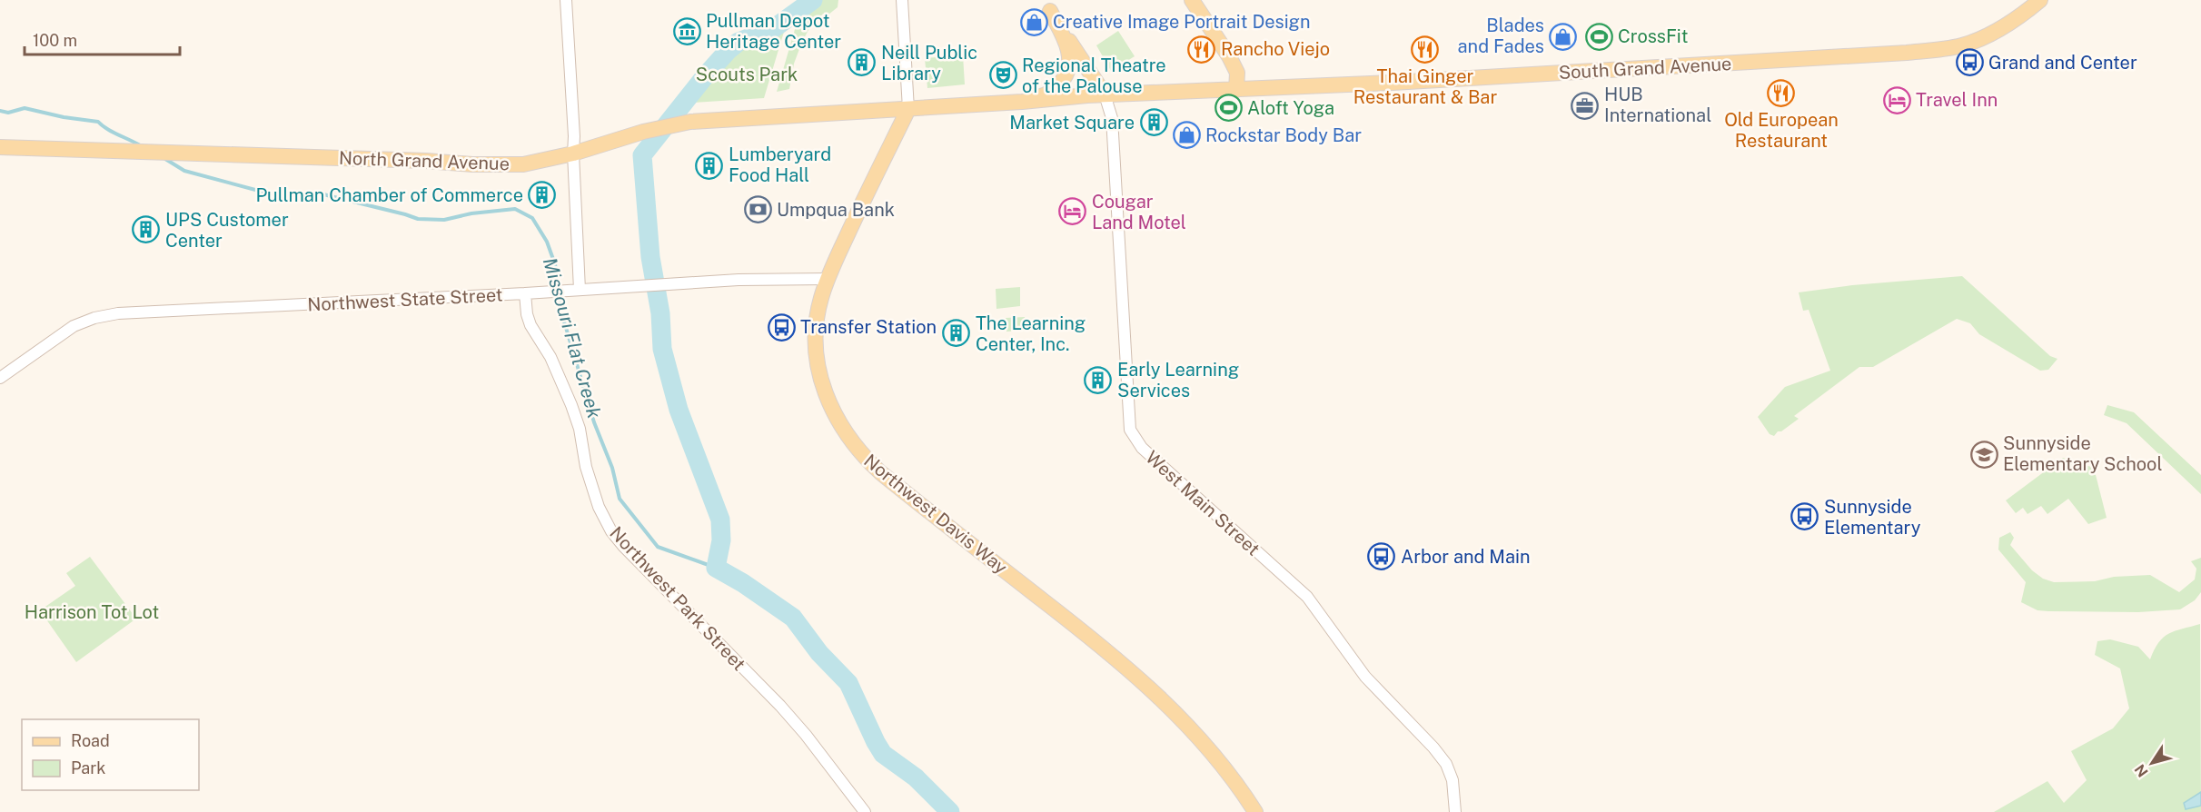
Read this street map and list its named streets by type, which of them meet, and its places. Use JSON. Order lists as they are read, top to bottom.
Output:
{
  "streets": {
    "main road": ["South Grand Avenue", "North Grand Avenue", "Northwest Davis Way"],
    "street": ["Northwest State Street", "West Main Street", "Northwest Park Street"]
  },
  "crossings": [
    ["South Grand Avenue", "West Main Street"],
    ["North Grand Avenue", "Northwest Davis Way"],
    ["Northwest State Street", "Northwest Davis Way"],
    ["Northwest State Street", "Northwest Park Street"]
  ],
  "water": ["Missouri Flat Creek"],
  "parks": ["Scouts Park", "Harrison Tot Lot"],
  "places": {
    "shop": ["Creative Image Portrait Design", "Blades and Fades", "Rockstar Body Bar"],
    "museum": ["Pullman Depot Heritage Center"],
    "sports": ["CrossFit", "Aloft Yoga"],
    "restaurant": ["Rancho Viejo", "Thai Ginger Restaurant & Bar", "Old European Restaurant"],
    "building": [
      "Neill Public Library",
      "Market Square",
      "Lumberyard Food Hall",
      "Pullman Chamber of Commerce",
      "UPS Customer Center",
      "The Learning Center, Inc.",
      "Early Learning Services"
    ],
    "bus stop": [
      "Grand and Center",
      "Transfer Station",
      "Sunnyside Elementary",
      "Arbor and Main"
    ],
    "theatre": ["Regional Theatre of the Palouse"],
    "hotel": ["Travel Inn", "Cougar Land Motel"],
    "office": ["HUB International"],
    "bank": ["Umpqua Bank"],
    "school or university": ["Sunnyside Elementary School"]
  },
  "legend": ["Road", "Park"],
  "scale_bar": "100 m",
  "north": "bottom left"
}
